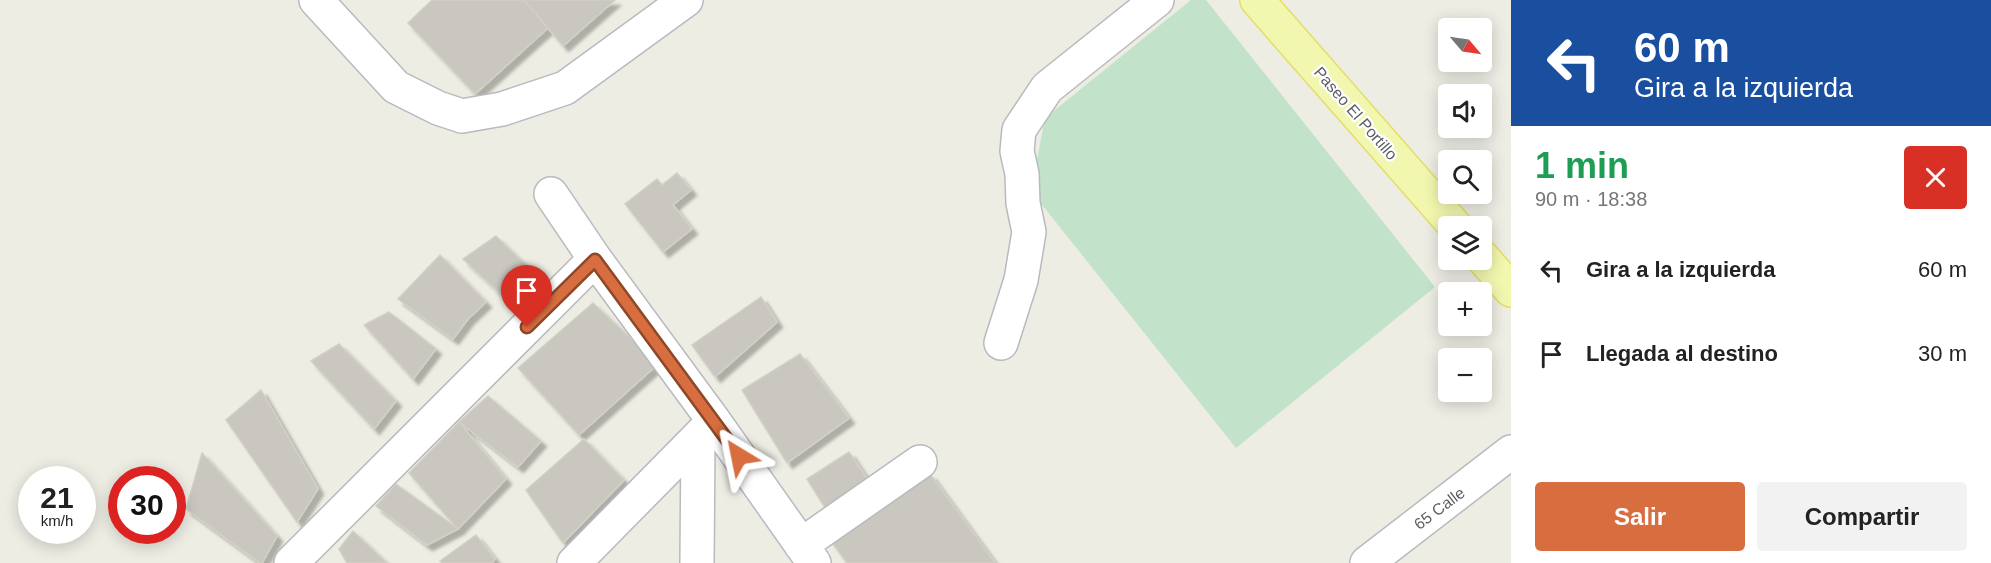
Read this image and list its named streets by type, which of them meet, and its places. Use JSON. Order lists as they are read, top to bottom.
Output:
{
  "streets": {
    "main road": ["Paseo El Portillo"],
    "street": ["65 Calle"]
  },
  "north": "bottom right",
  "page": {
    "turn": ["60 m", "Gira a la izquierda"],
    "map_buttons": ["+", "−"],
    "heading": ["1 min", "90 m · 18:38"],
    "list": [
      {
        "name": "Gira a la izquierda",
        "value": "60 m"
      },
      {
        "name": "Llegada al destino",
        "value": "30 m"
      }
    ],
    "speed": "21 km/h",
    "limit": "30",
    "buttons": ["Salir", "Compartir"]
  }
}
